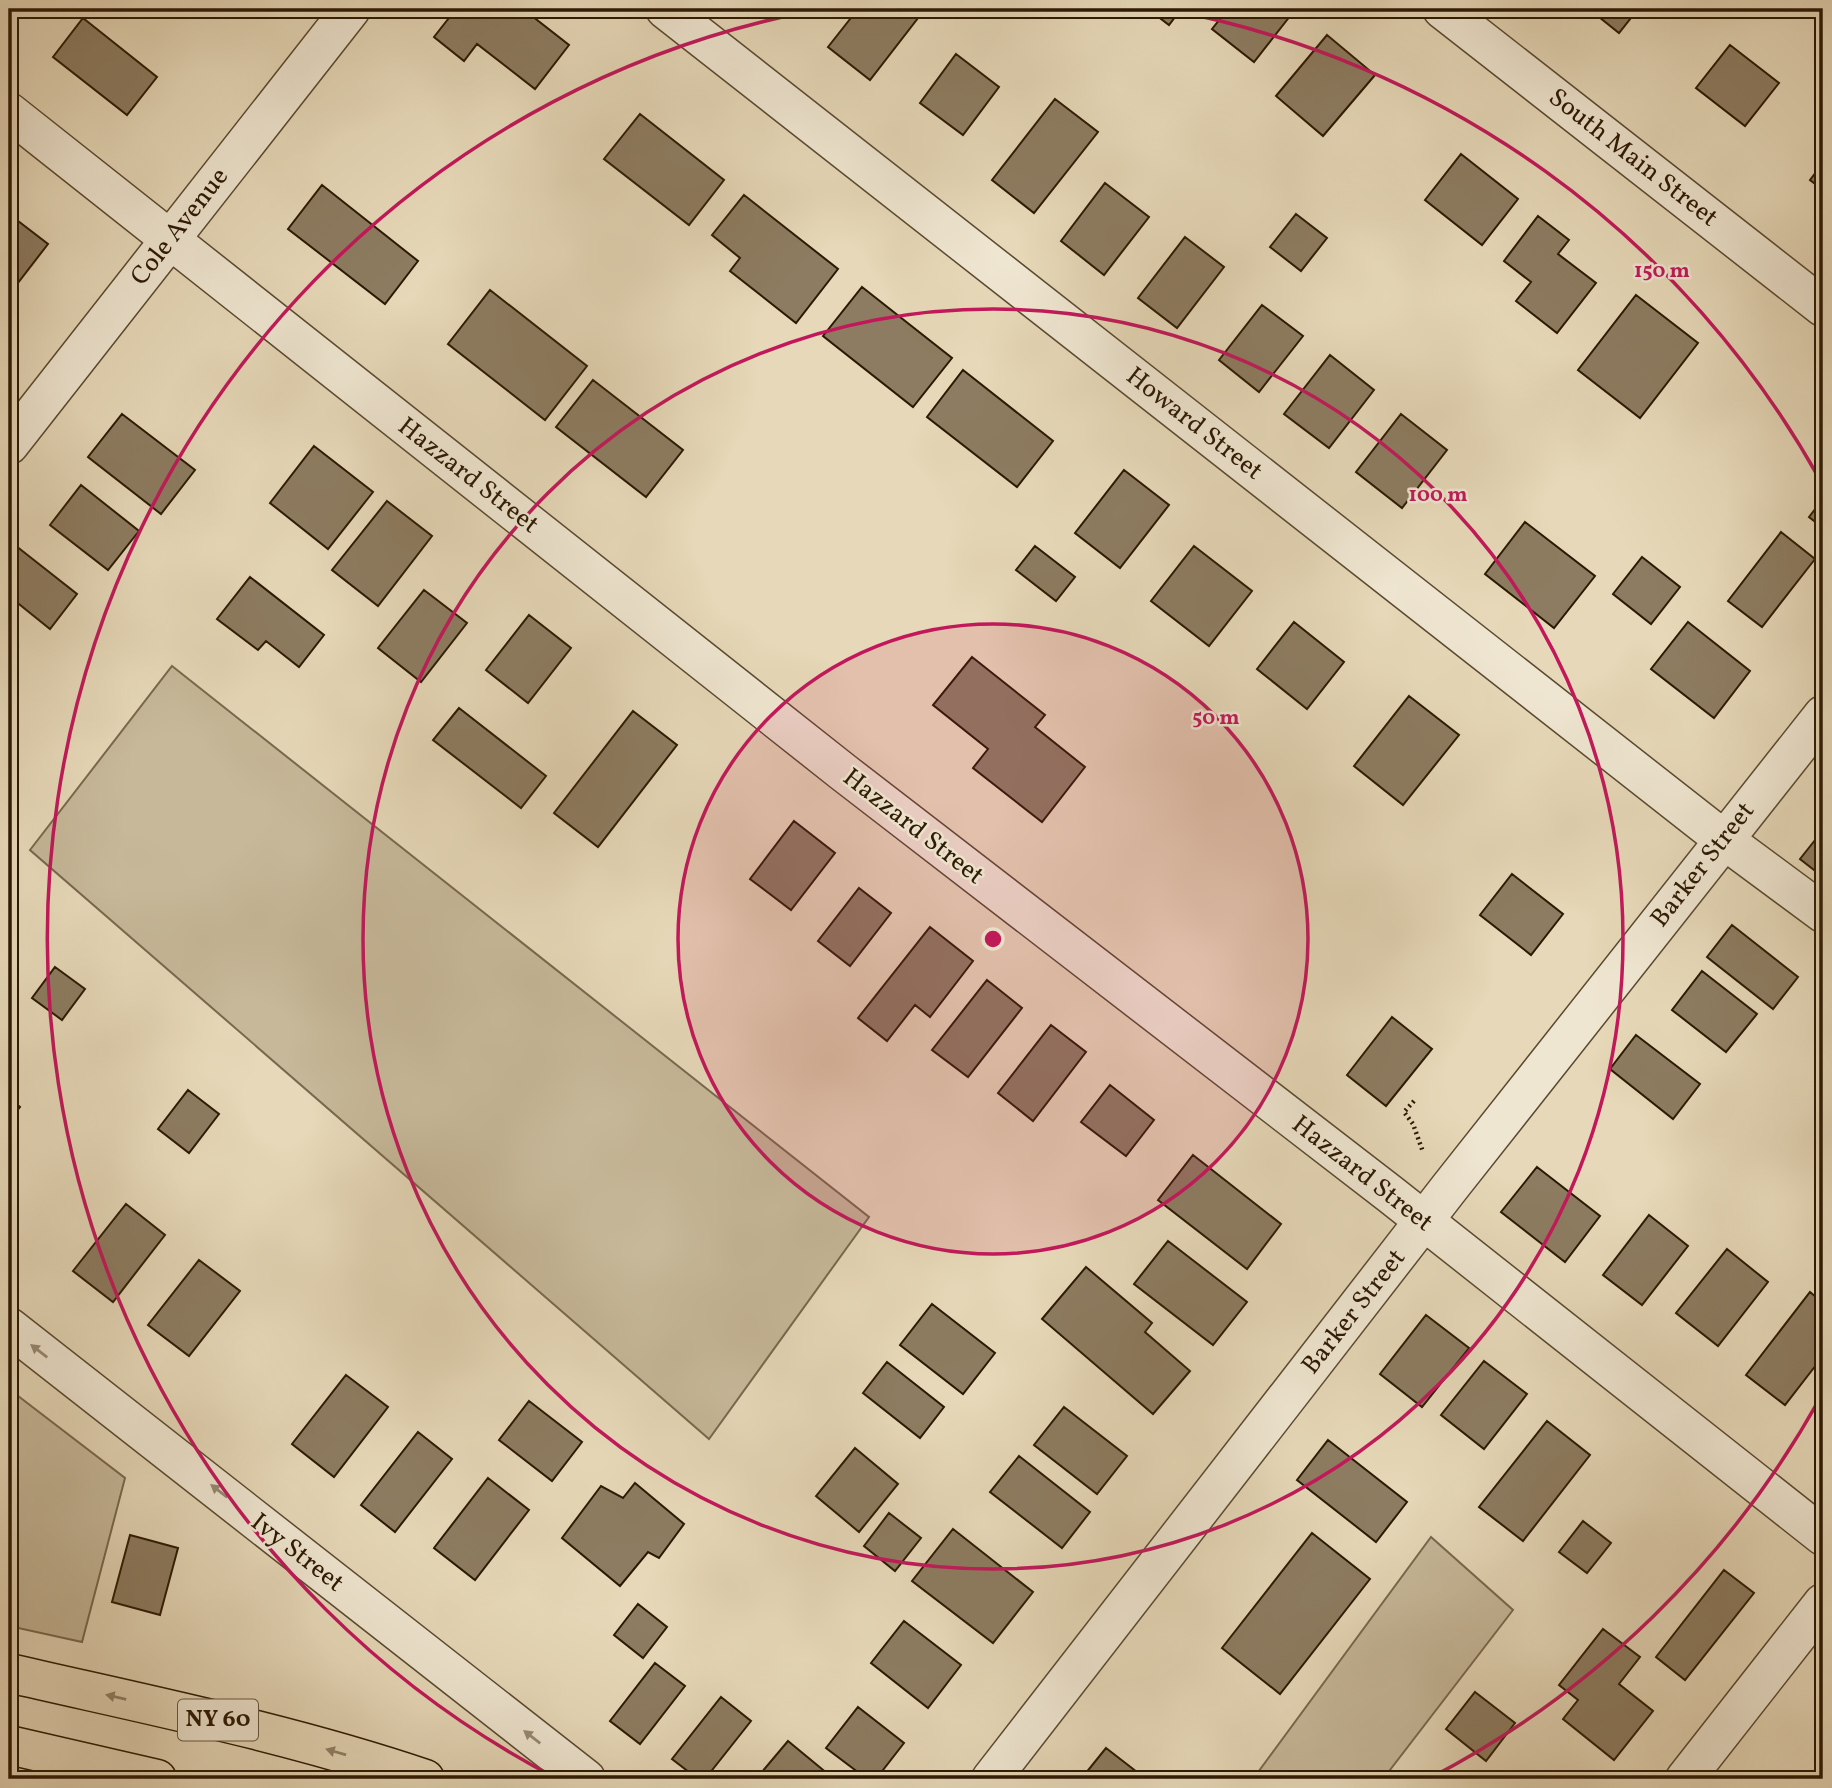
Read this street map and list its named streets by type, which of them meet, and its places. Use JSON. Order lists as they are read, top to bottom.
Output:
{
  "streets": {
    "highway": ["NY 60"],
    "street": [
      "South Main Street",
      "Cole Avenue",
      "Howard Street",
      "Hazzard Street",
      "Barker Street",
      "Ivy Street"
    ]
  },
  "crossings": [
    ["Cole Avenue", "Hazzard Street"],
    ["Howard Street", "Barker Street"],
    ["Hazzard Street", "Barker Street"]
  ],
  "one_way": ["Ivy Street"],
  "rings": ["150 m", "100 m", "50 m"]
}
